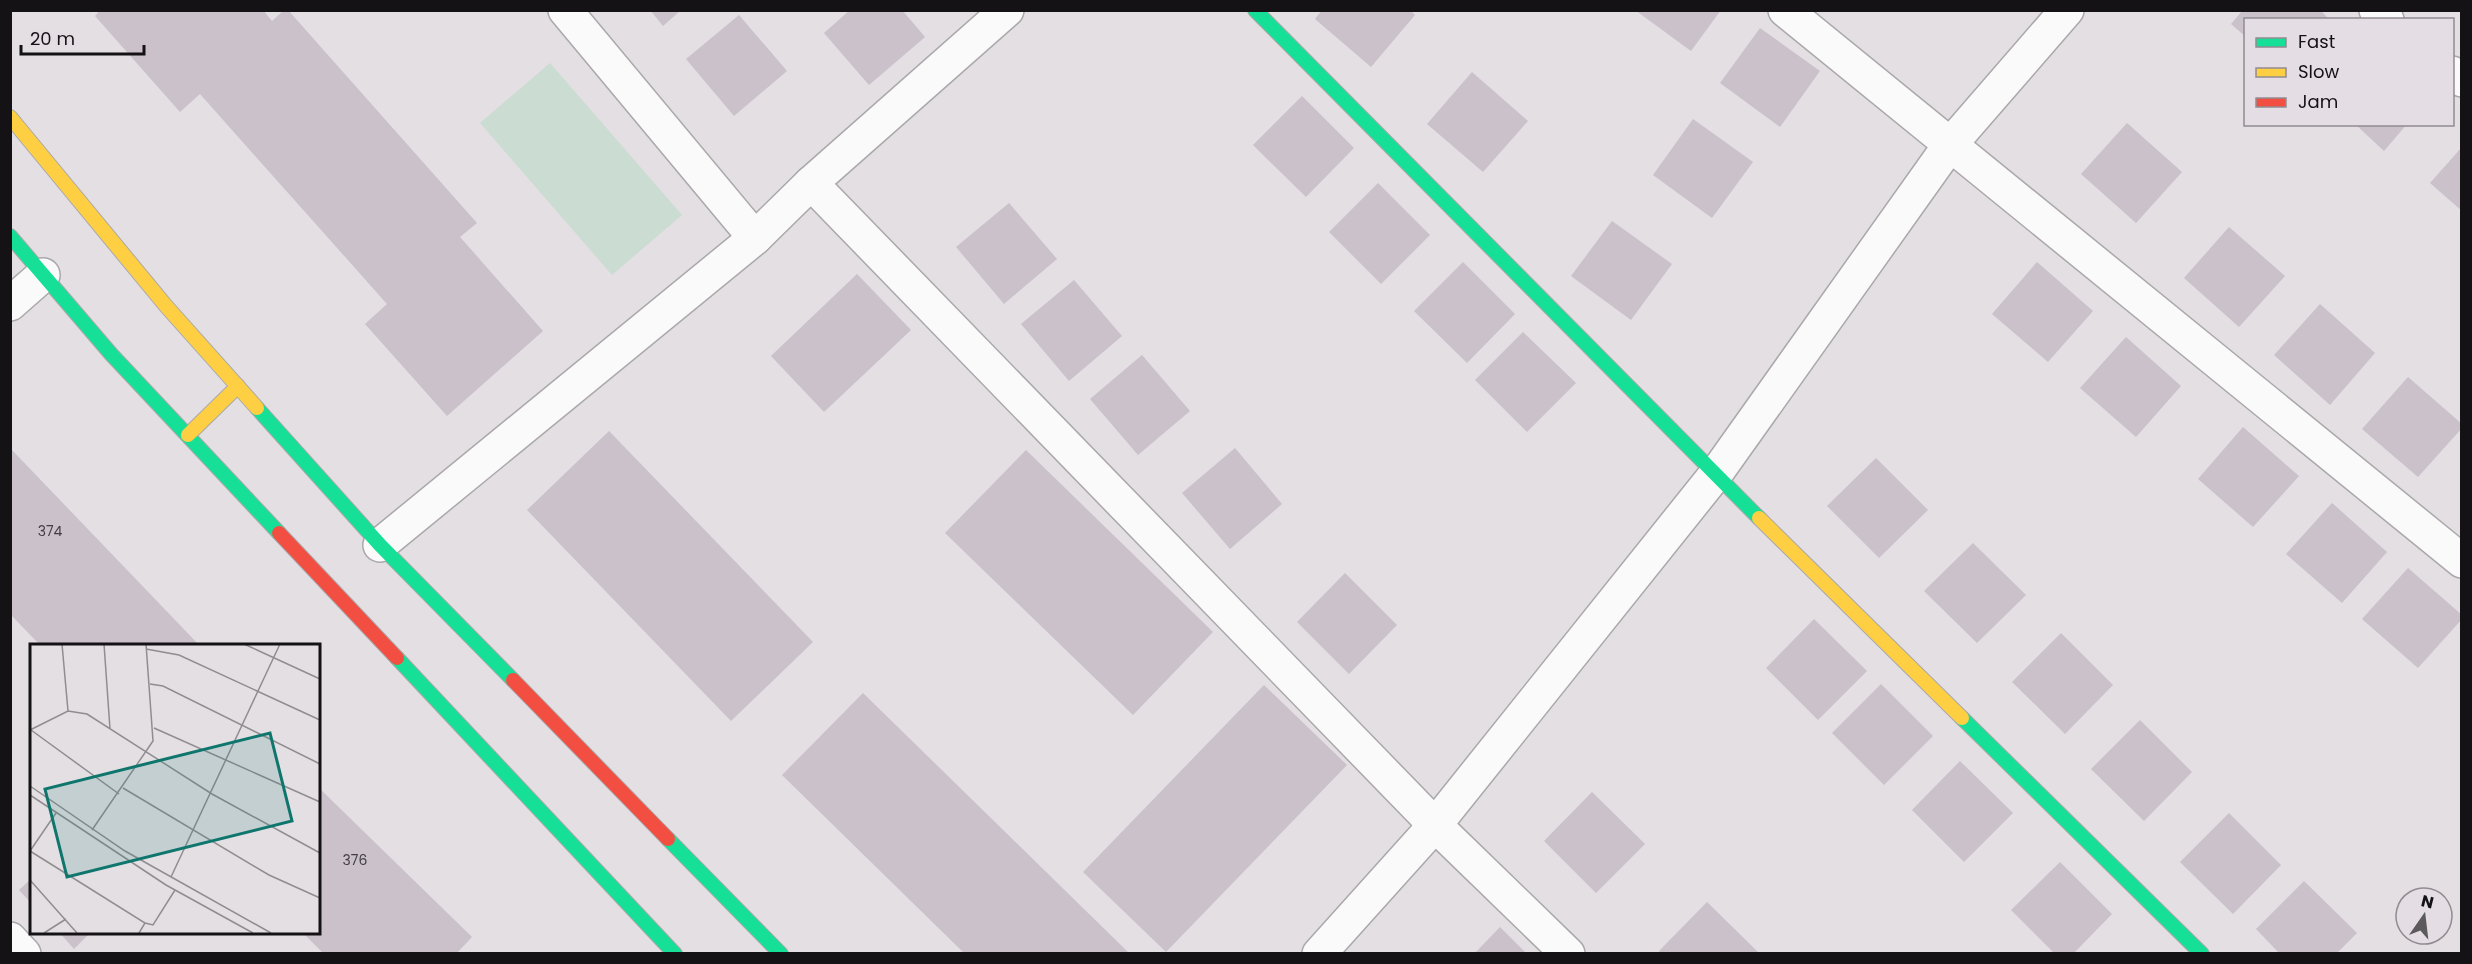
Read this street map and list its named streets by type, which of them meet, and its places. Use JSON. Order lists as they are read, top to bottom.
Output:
{
  "house_numbers": ["374", "376"],
  "legend": ["Fast", "Slow", "Jam"],
  "scale_bar": "20 m",
  "north": "top"
}
